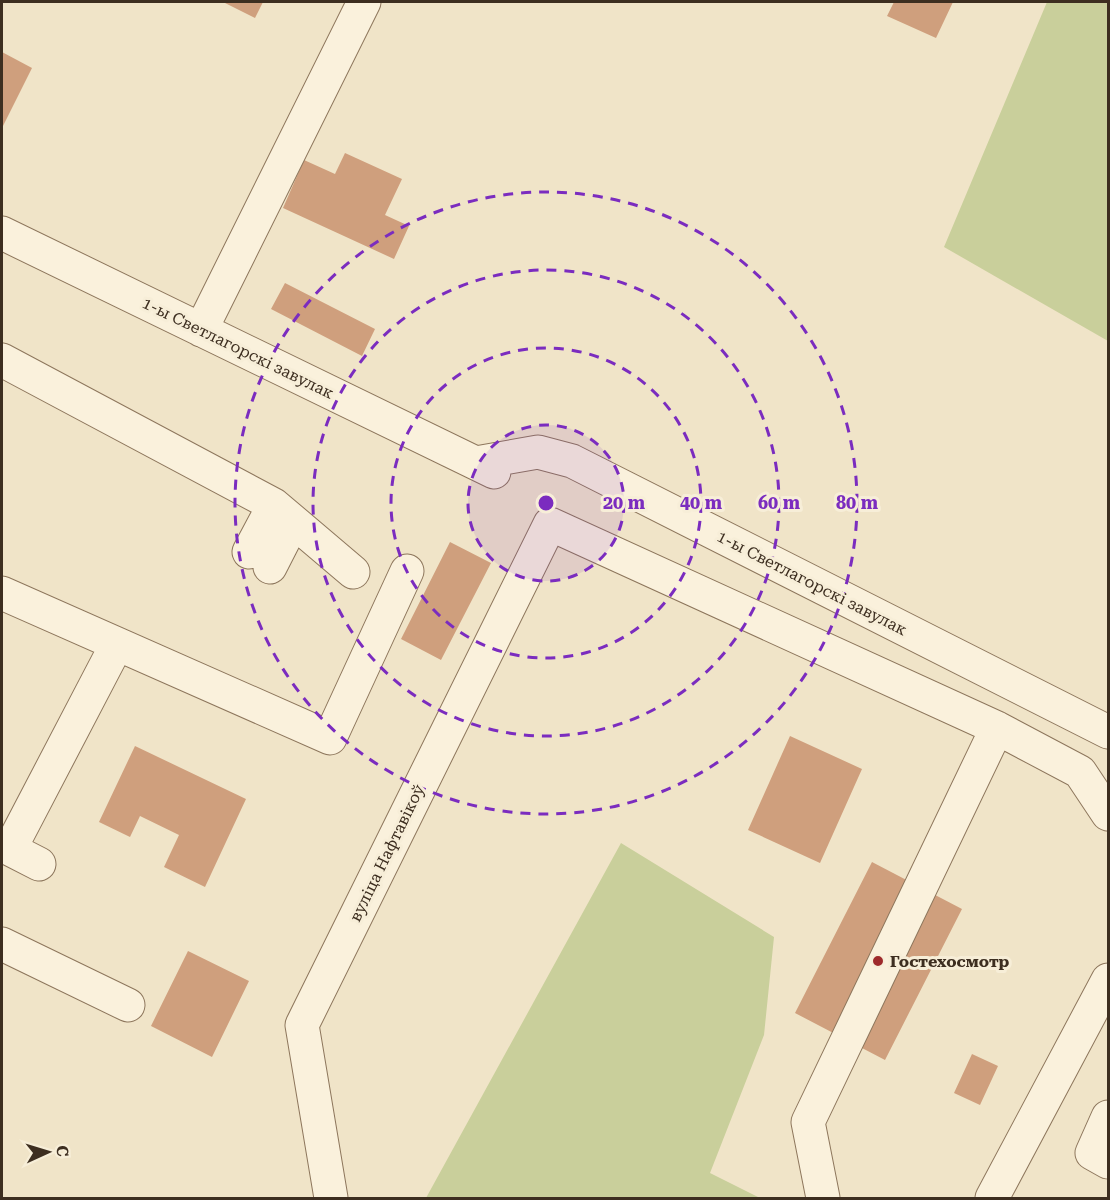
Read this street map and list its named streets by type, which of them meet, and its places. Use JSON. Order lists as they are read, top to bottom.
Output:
{
  "streets": {
    "street": ["1-ы Светлагорскі завулак", "вуліца Нафтавікоў"]
  },
  "places": ["Гостехосмотр"],
  "north": "right",
  "rings": [
    "20 m",
    "40 m",
    "60 m",
    "80 m"
  ]
}
